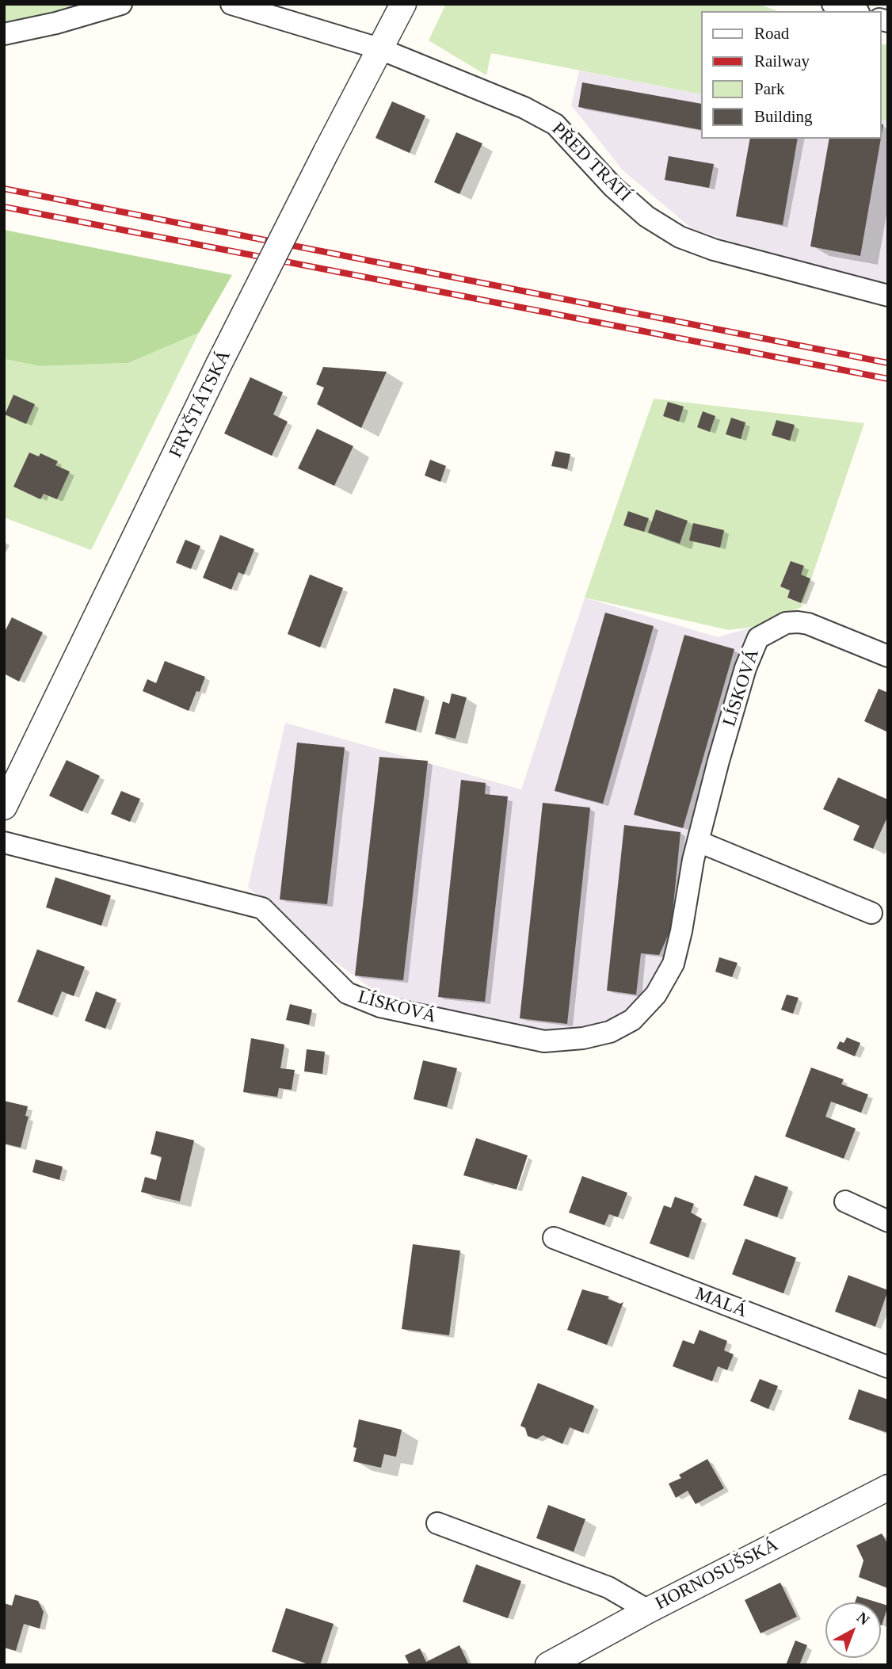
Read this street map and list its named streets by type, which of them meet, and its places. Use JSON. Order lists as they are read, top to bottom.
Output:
{
  "streets": {
    "street": [
      "PŘED TRATÍ",
      "FRYŠTÁTSKÁ",
      "LÍSKOVÁ",
      "MALÁ",
      "HORNOSUŠSKÁ"
    ]
  },
  "crossings": [
    ["PŘED TRATÍ", "FRYŠTÁTSKÁ"]
  ],
  "legend": [
    "Road",
    "Railway",
    "Park",
    "Building"
  ],
  "north": "top right"
}
